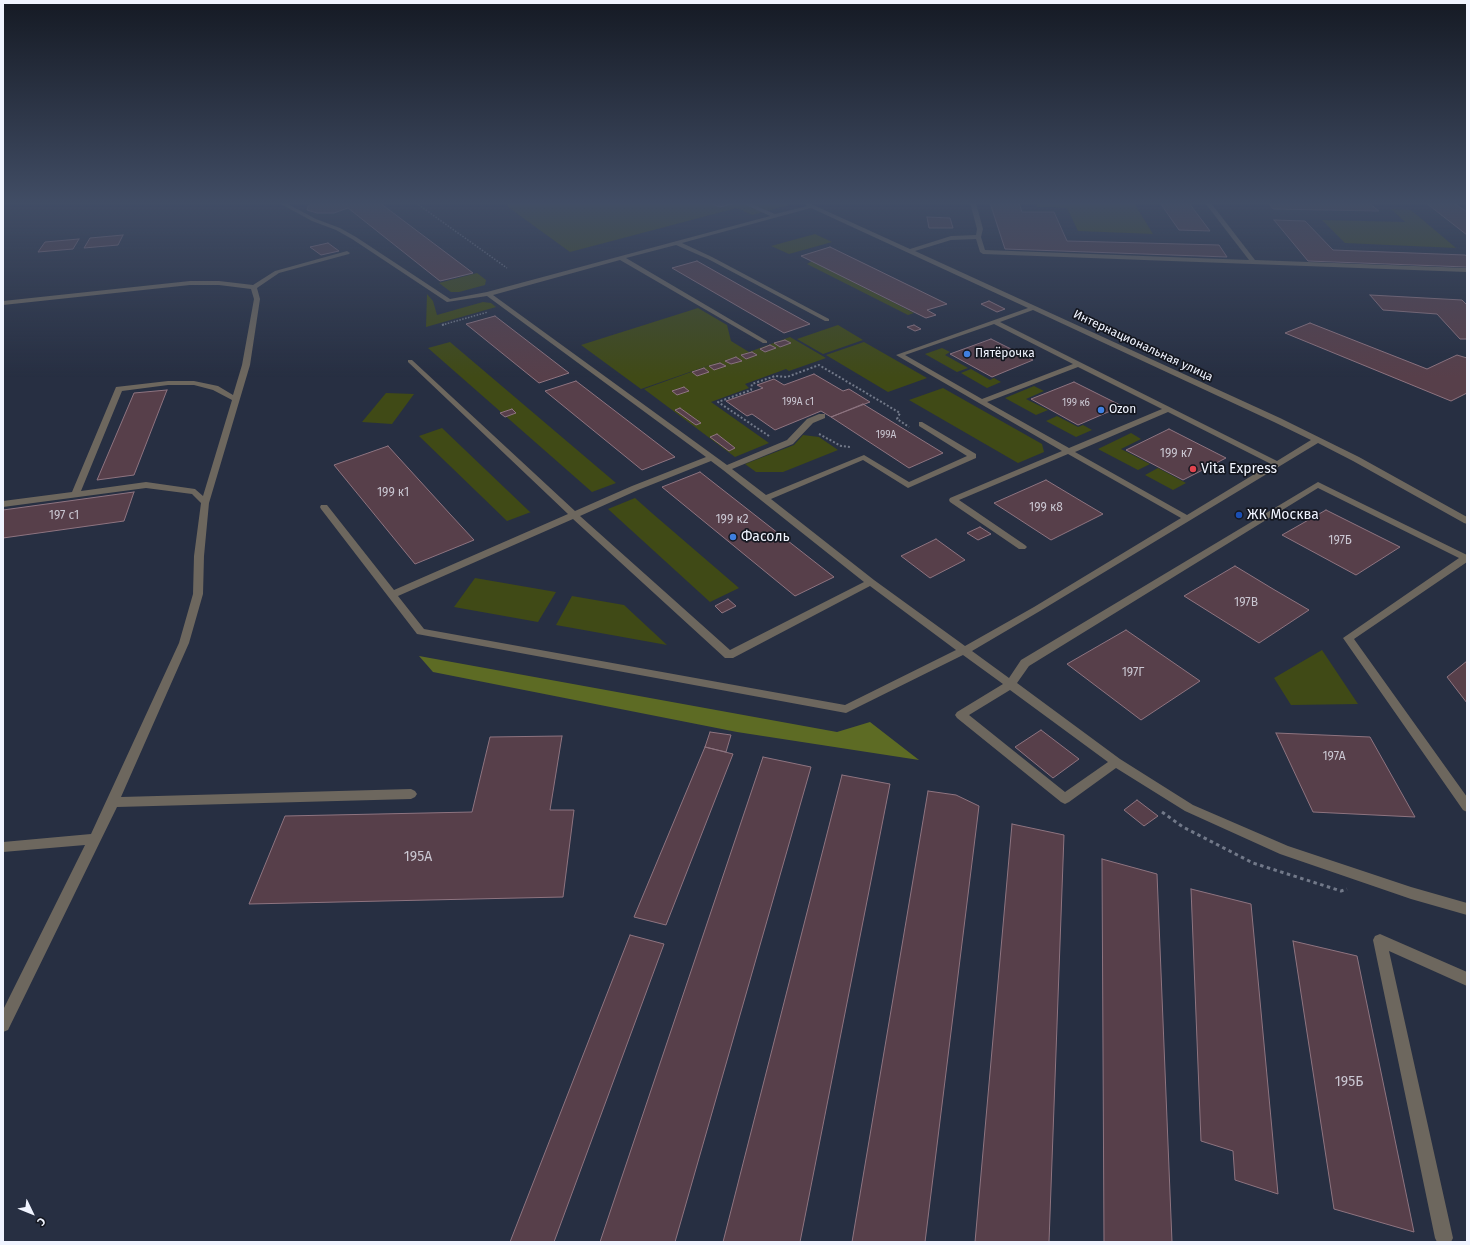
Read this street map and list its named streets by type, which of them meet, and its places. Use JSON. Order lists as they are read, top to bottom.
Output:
{
  "streets": {
    "street": ["Интернациональная улица"]
  },
  "places": [
    "Пятёрочка",
    "Ozon",
    "Vita Express",
    "ЖК Москва",
    "Фасоль"
  ],
  "house_numbers": [
    "199А с1",
    "199 к6",
    "199А",
    "199 к7",
    "199 к1",
    "199 к8",
    "197 с1",
    "199 к2",
    "197Б",
    "197В",
    "197Г",
    "197А",
    "195А",
    "195Б"
  ],
  "north": "bottom right"
}
